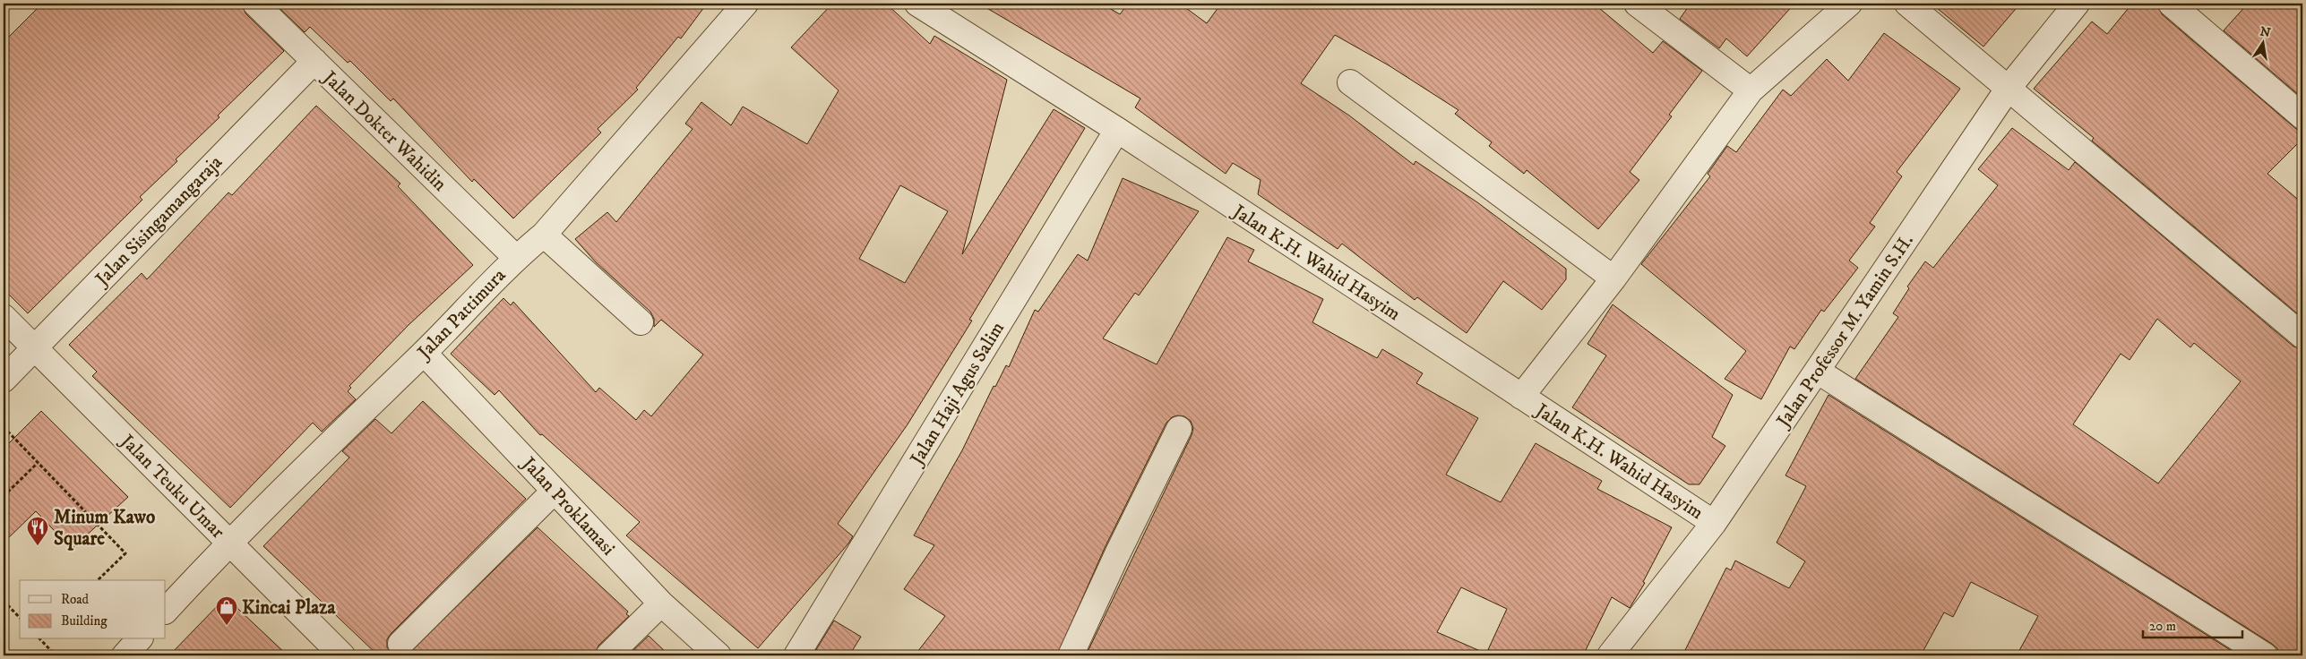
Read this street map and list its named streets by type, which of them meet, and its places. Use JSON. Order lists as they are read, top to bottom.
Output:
{
  "streets": {
    "street": [
      "Jalan Dokter Wahidin",
      "Jalan Sisingamangaraja",
      "Jalan K.H. Wahid Hasyim",
      "Jalan Pattimura",
      "Jalan Professor M. Yamin S.H.",
      "Jalan Haji Agus Salim",
      "Jalan Teuku Umar",
      "Jalan Proklamasi"
    ]
  },
  "crossings": [
    ["Jalan Dokter Wahidin", "Jalan Sisingamangaraja"],
    ["Jalan Dokter Wahidin", "Jalan Pattimura"],
    ["Jalan Sisingamangaraja", "Jalan Teuku Umar"],
    ["Jalan K.H. Wahid Hasyim", "Jalan Professor M. Yamin S.H."],
    ["Jalan K.H. Wahid Hasyim", "Jalan Haji Agus Salim"],
    ["Jalan Pattimura", "Jalan Teuku Umar"],
    ["Jalan Pattimura", "Jalan Proklamasi"]
  ],
  "places": {
    "restaurant": ["Minum Kawo Square"],
    "shop": ["Kincai Plaza"]
  },
  "legend": ["Road", "Building"],
  "scale_bar": "20 m",
  "north": "top"
}
